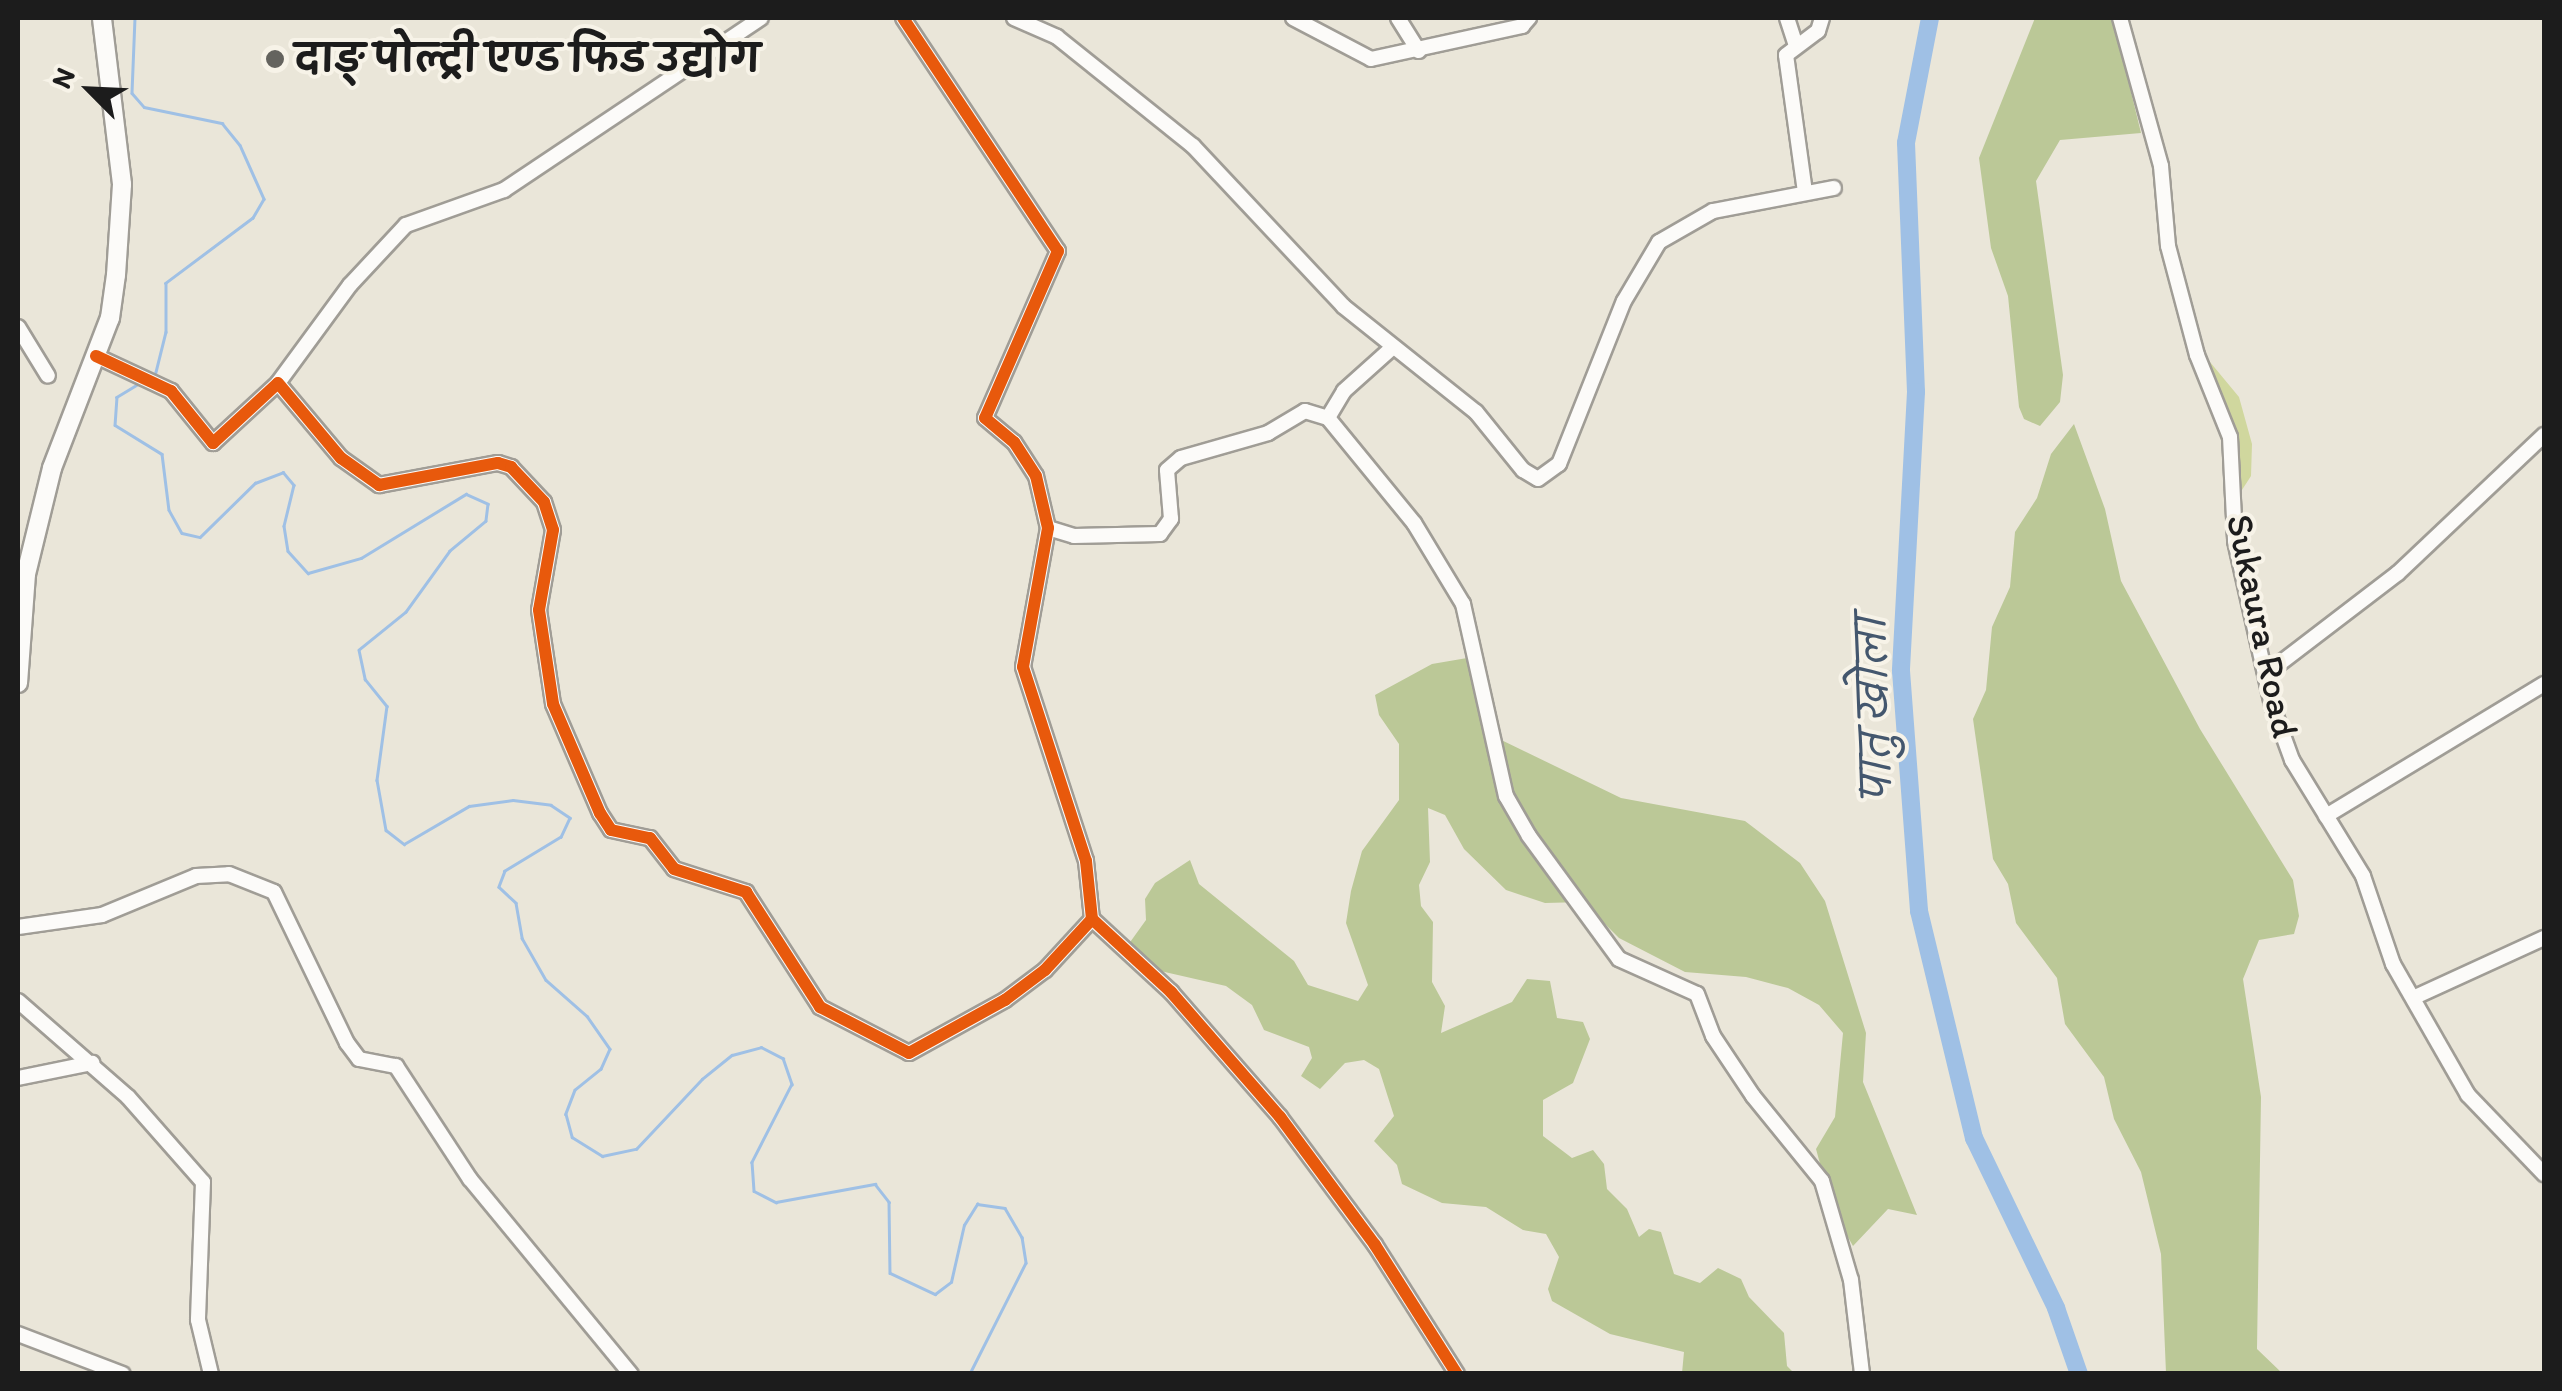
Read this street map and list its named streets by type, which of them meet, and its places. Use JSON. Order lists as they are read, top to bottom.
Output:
{
  "streets": {
    "street": ["Sukaura Road"]
  },
  "water": ["पातु खोला"],
  "places": ["दाङ् पोल्ट्री एण्ड फिड उद्योग"],
  "north": "top left"
}
